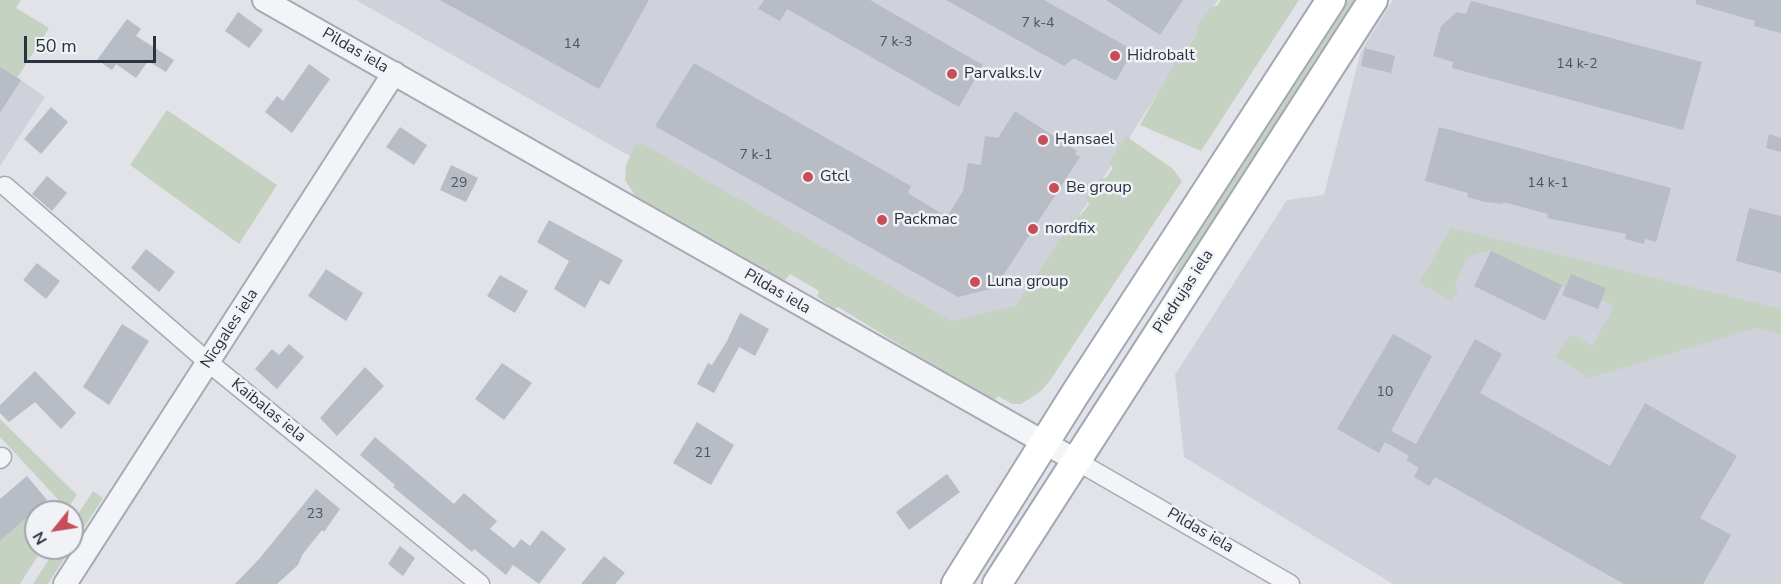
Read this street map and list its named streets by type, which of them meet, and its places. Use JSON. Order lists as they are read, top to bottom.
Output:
{
  "streets": {
    "main road": ["Piedrujas iela"],
    "street": ["Pildas iela", "Nīcgales iela", "Kaibalas iela"]
  },
  "crossings": [
    ["Pildas iela", "Piedrujas iela"],
    ["Pildas iela", "Nīcgales iela"],
    ["Nīcgales iela", "Kaibalas iela"]
  ],
  "places": [
    "Hidrobalt",
    "Parvalks.lv",
    "Hansael",
    "Gtcl",
    "Be group",
    "Packmac",
    "nordfix",
    "Luna group"
  ],
  "house_numbers": [
    "7 k-4",
    "7 k-3",
    "14",
    "14 k-2",
    "7 k-1",
    "29",
    "14 k-1",
    "10",
    "21",
    "23"
  ],
  "scale_bar": "50 m",
  "north": "bottom left"
}
